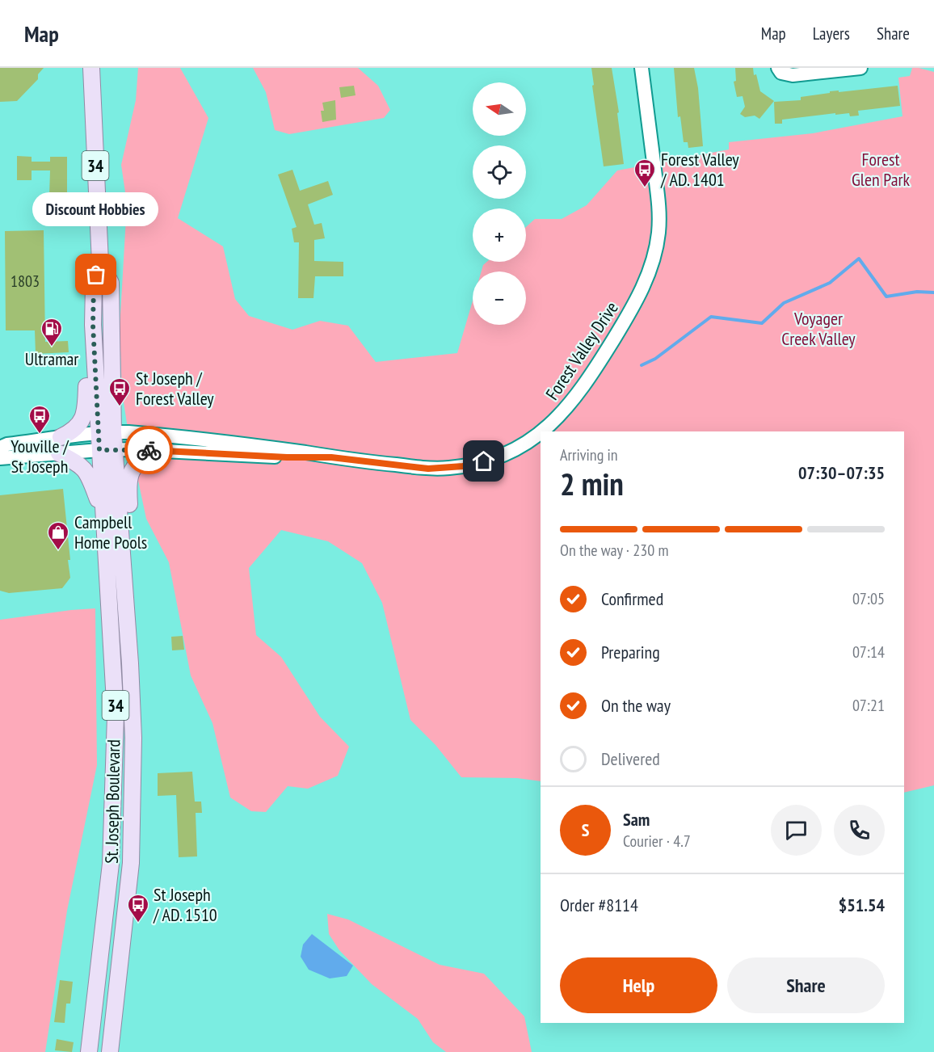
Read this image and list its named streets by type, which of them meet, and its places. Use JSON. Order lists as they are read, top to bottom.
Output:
{
  "streets": {
    "main road": ["34", "St. Joseph Boulevard"],
    "street": ["Forest Valley Drive"]
  },
  "crossings": [
    ["Forest Valley Drive", "St. Joseph Boulevard"]
  ],
  "parks": ["Forest Glen Park", "Voyager Creek Valley"],
  "places": {
    "bus stop": [
      "Forest Valley / AD. 1401",
      "St Joseph / Forest Valley",
      "Youville / St Joseph",
      "St Joseph / AD. 1510"
    ],
    "other": ["Discount Hobbies"],
    "fuel station": ["Ultramar"],
    "shop": ["Campbell Home Pools"]
  },
  "house_numbers": ["1803"],
  "north": "left",
  "page": {
    "header": "Map",
    "nav": ["Map", "Layers", "Share"],
    "map_buttons": ["+", "−"],
    "bubble": "Discount Hobbies",
    "heading": ["2 min", "Arriving in", "07:30–07:35"],
    "panel": [
      "Sam",
      "Courier · 4.7",
      "Order #8114",
      "$51.54"
    ],
    "bar": "On the way · 230 m",
    "list": [
      ["Confirmed", "07:05"],
      ["Preparing", "07:14"],
      ["On the way", "07:21"],
      "Delivered"
    ],
    "round": "S",
    "buttons": ["Help", "Share"]
  }
}
